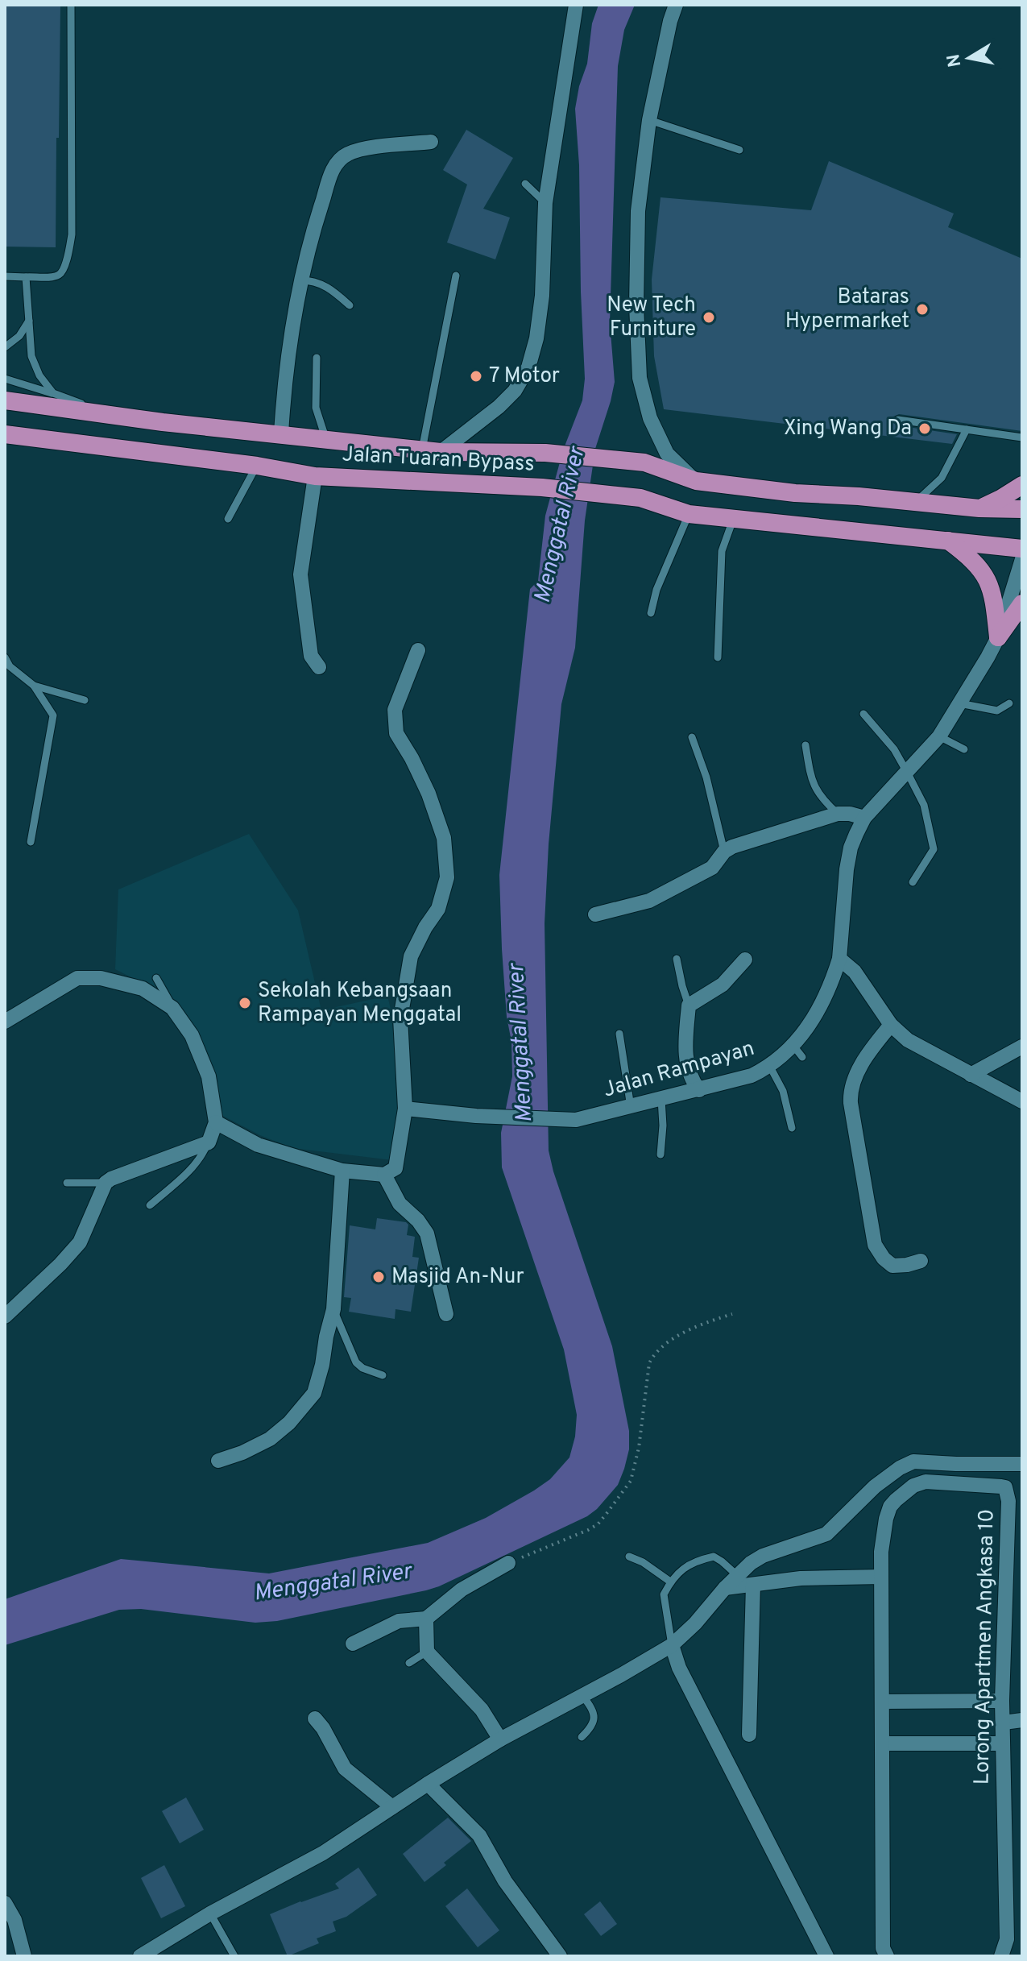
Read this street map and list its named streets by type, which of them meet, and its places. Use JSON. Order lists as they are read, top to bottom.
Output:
{
  "streets": {
    "highway": ["Jalan Tuaran Bypass"],
    "street": ["Jalan Rampayan", "Lorong Apartmen Angkasa 10"]
  },
  "water": ["Menggatal River"],
  "places": [
    "Bataras Hypermarket",
    "New Tech Furniture",
    "7 Motor",
    "Xing Wang Da",
    "Sekolah Kebangsaan Rampayan Menggatal",
    "Masjid An-Nur"
  ],
  "north": "left"
}
